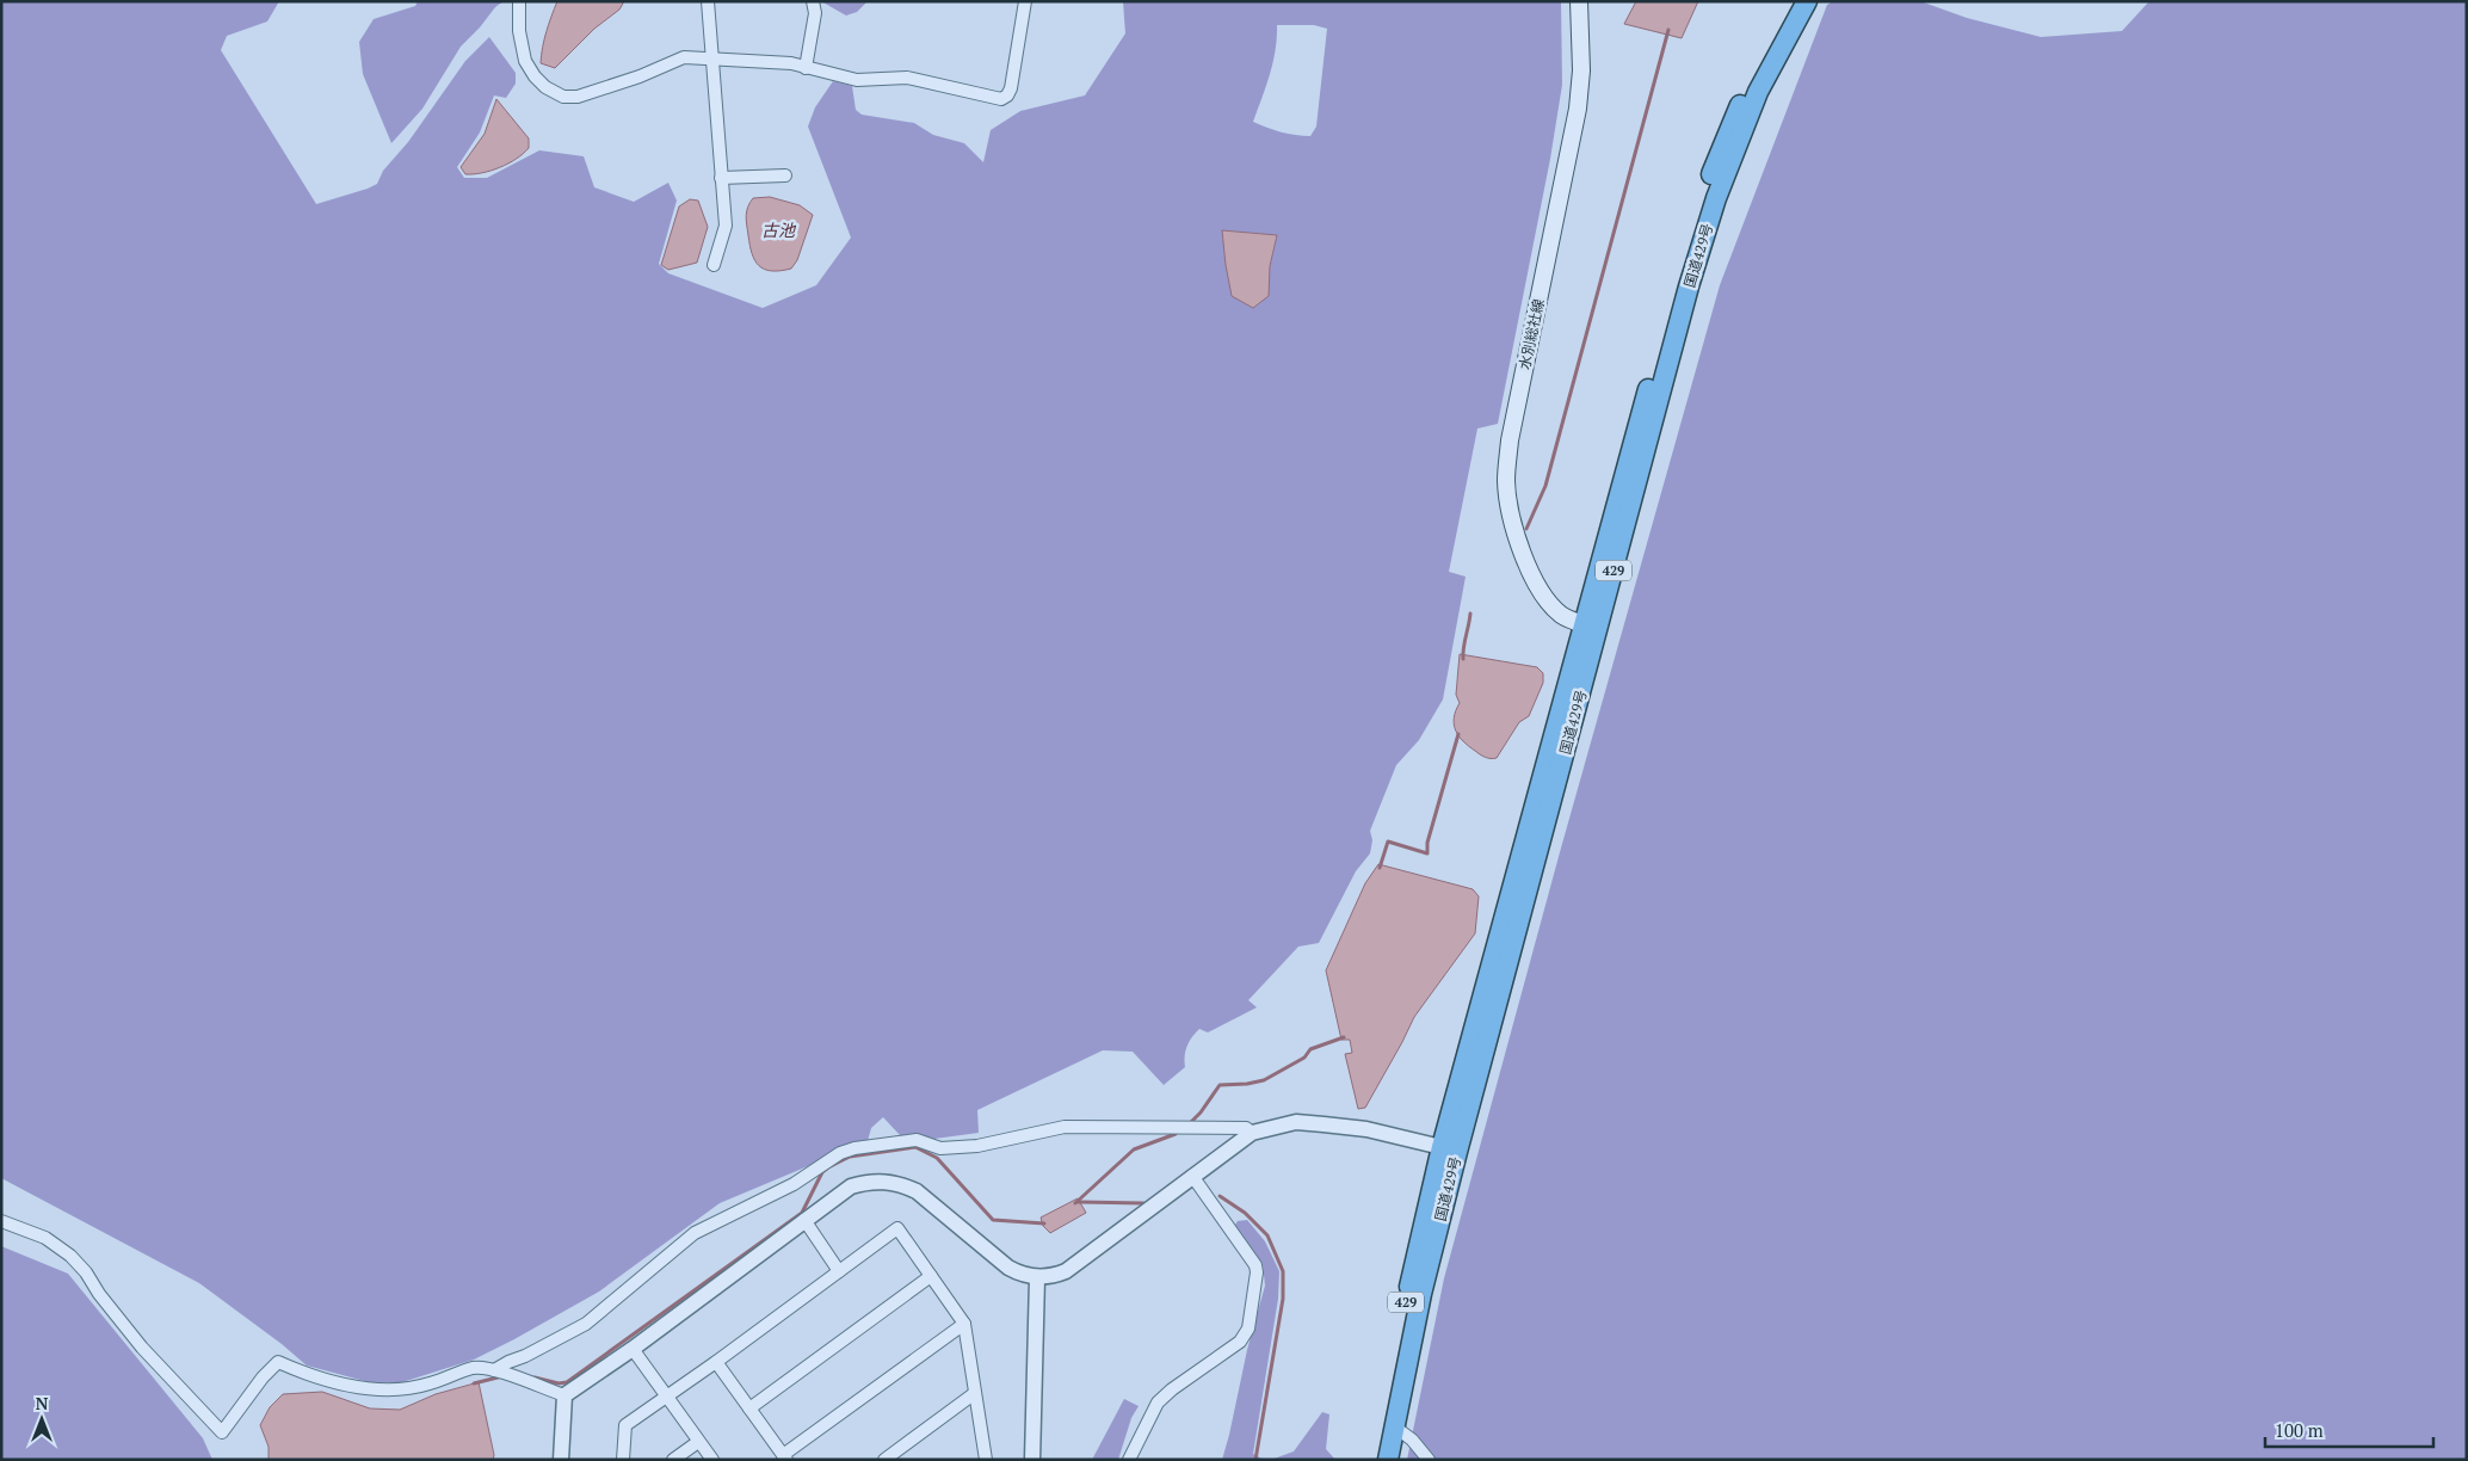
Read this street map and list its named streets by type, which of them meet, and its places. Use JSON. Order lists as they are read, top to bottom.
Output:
{
  "streets": {
    "highway": ["国道429号", "429"],
    "main road": ["水別総社線"]
  },
  "crossings": [
    ["国道429号", "水別総社線"]
  ],
  "water": ["古池"],
  "scale_bar": "100 m",
  "north": "top"
}
